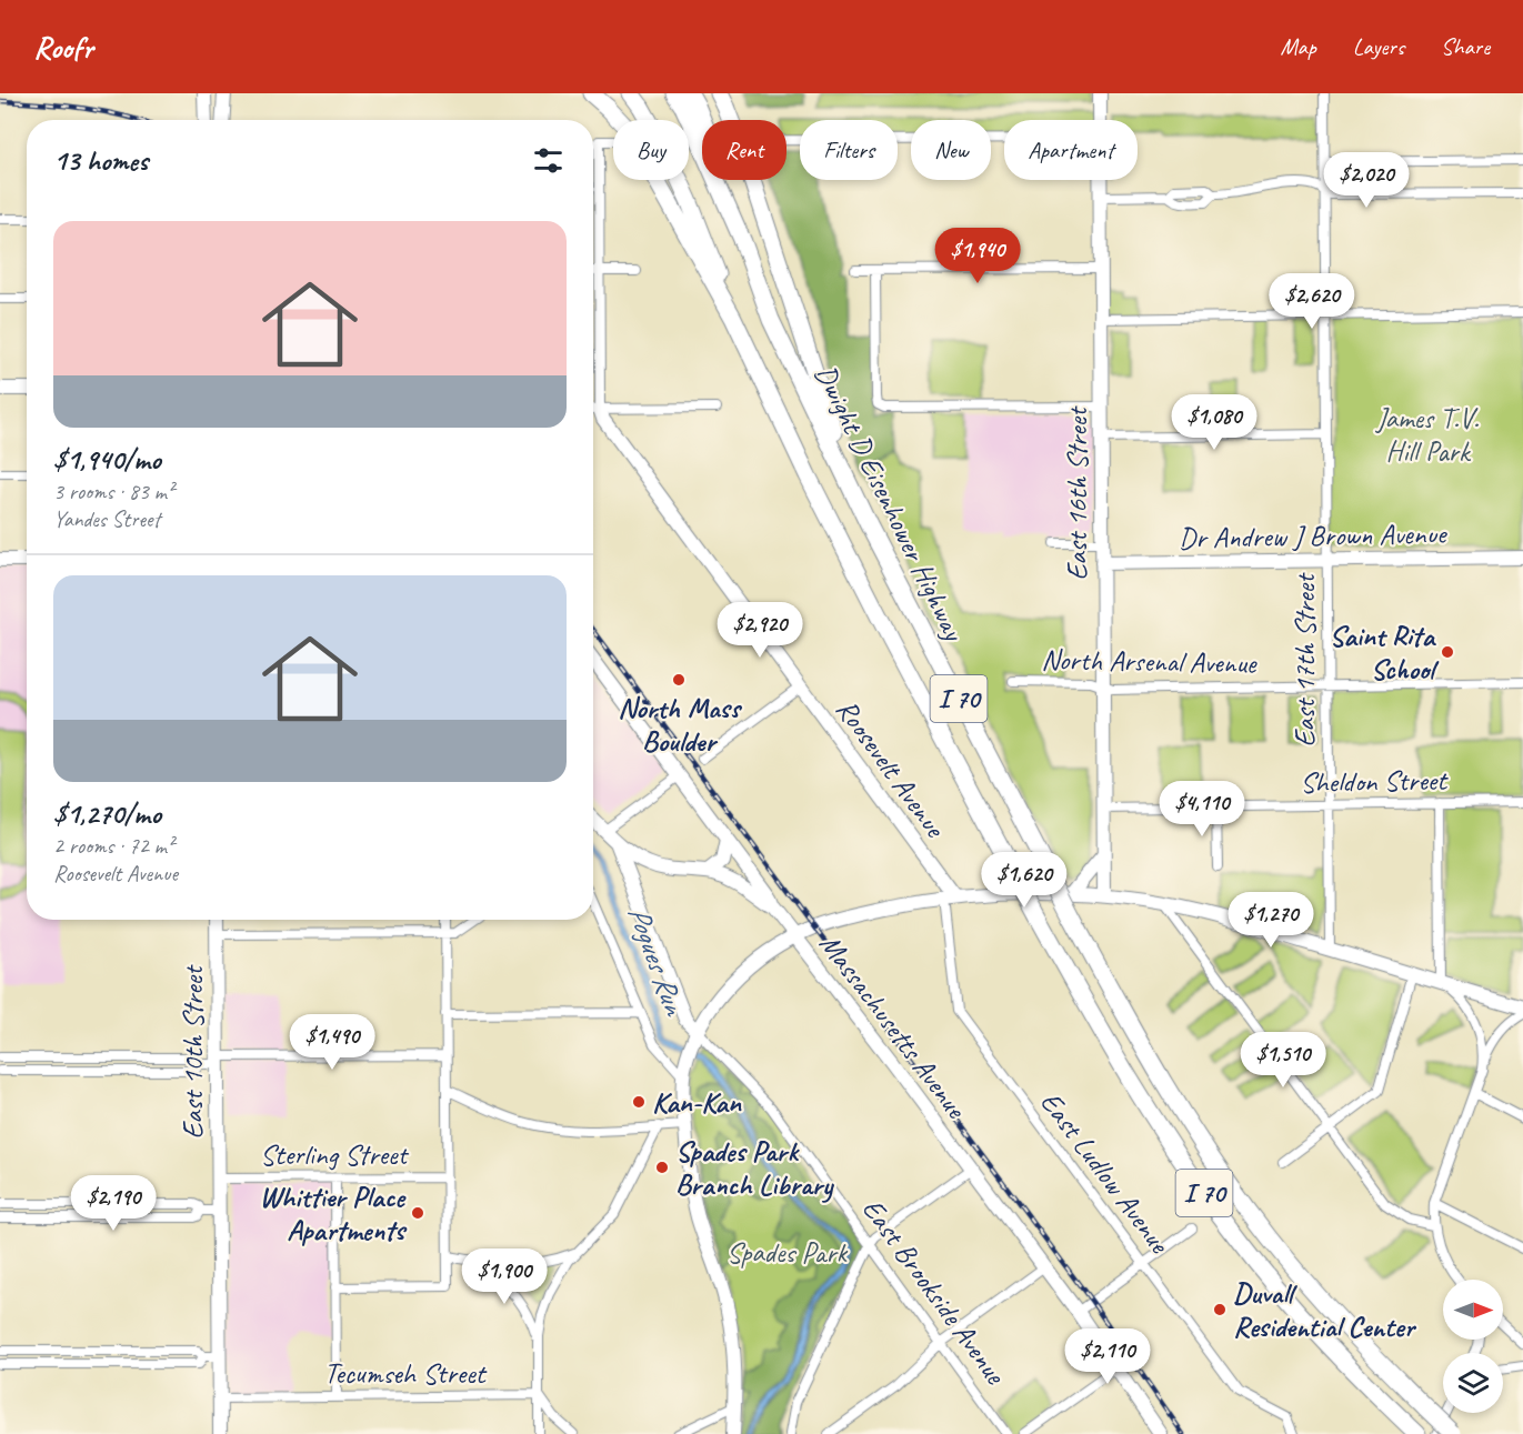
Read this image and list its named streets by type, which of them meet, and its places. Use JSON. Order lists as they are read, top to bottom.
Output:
{
  "streets": {
    "highway": ["Dwight D Eisenhower Highway", "I 70"],
    "street": [
      "East 16th Street",
      "Dr Andrew J Brown Avenue",
      "North Arsenal Avenue",
      "East 17th Street",
      "Roosevelt Avenue",
      "Sheldon Street",
      "Massachusetts Avenue",
      "East 10th Street",
      "Sterling Street",
      "East Ludlow Avenue",
      "East Brookside Avenue",
      "Tecumseh Street"
    ]
  },
  "crossings": [
    ["East 16th Street", "Dr Andrew J Brown Avenue"],
    ["East 16th Street", "North Arsenal Avenue"],
    ["East 16th Street", "Sheldon Street"],
    ["Dwight D Eisenhower Highway", "I 70"],
    ["Dr Andrew J Brown Avenue", "East 17th Street"],
    ["North Arsenal Avenue", "East 17th Street"],
    ["East 17th Street", "Sheldon Street"],
    ["Roosevelt Avenue", "East Ludlow Avenue"],
    ["Massachusetts Avenue", "East Brookside Avenue"],
    ["East 10th Street", "Sterling Street"],
    ["East 10th Street", "Tecumseh Street"]
  ],
  "water": ["Pogues Run"],
  "parks": ["James T.V. Hill Park", "Spades Park"],
  "places": [
    "Saint Rita School",
    "North Mass Boulder",
    "Kan-Kan",
    "Spades Park Branch Library",
    "Whittier Place Apartments",
    "Duvall Residential Center"
  ],
  "north": "right",
  "page": {
    "header": "Roofr",
    "nav": ["Map", "Layers", "Share"],
    "chip": [
      "Buy",
      "Rent",
      "Filters",
      "New",
      "Apartment"
    ],
    "heading": "13 homes",
    "price": [
      "$2,020",
      "$1,940",
      "$2,620",
      "$1,080",
      "$2,920",
      "$4,110",
      "$1,620",
      "$1,270",
      "$1,490",
      "$1,510",
      "$2,190",
      "$1,900",
      "$2,110"
    ],
    "list": [
      {
        "name": "$1,940/mo",
        "note": "3 rooms · 83 m² · Yandes Street"
      },
      {
        "name": "$1,270/mo",
        "note": "2 rooms · 72 m² · Roosevelt Avenue"
      }
    ]
  }
}
